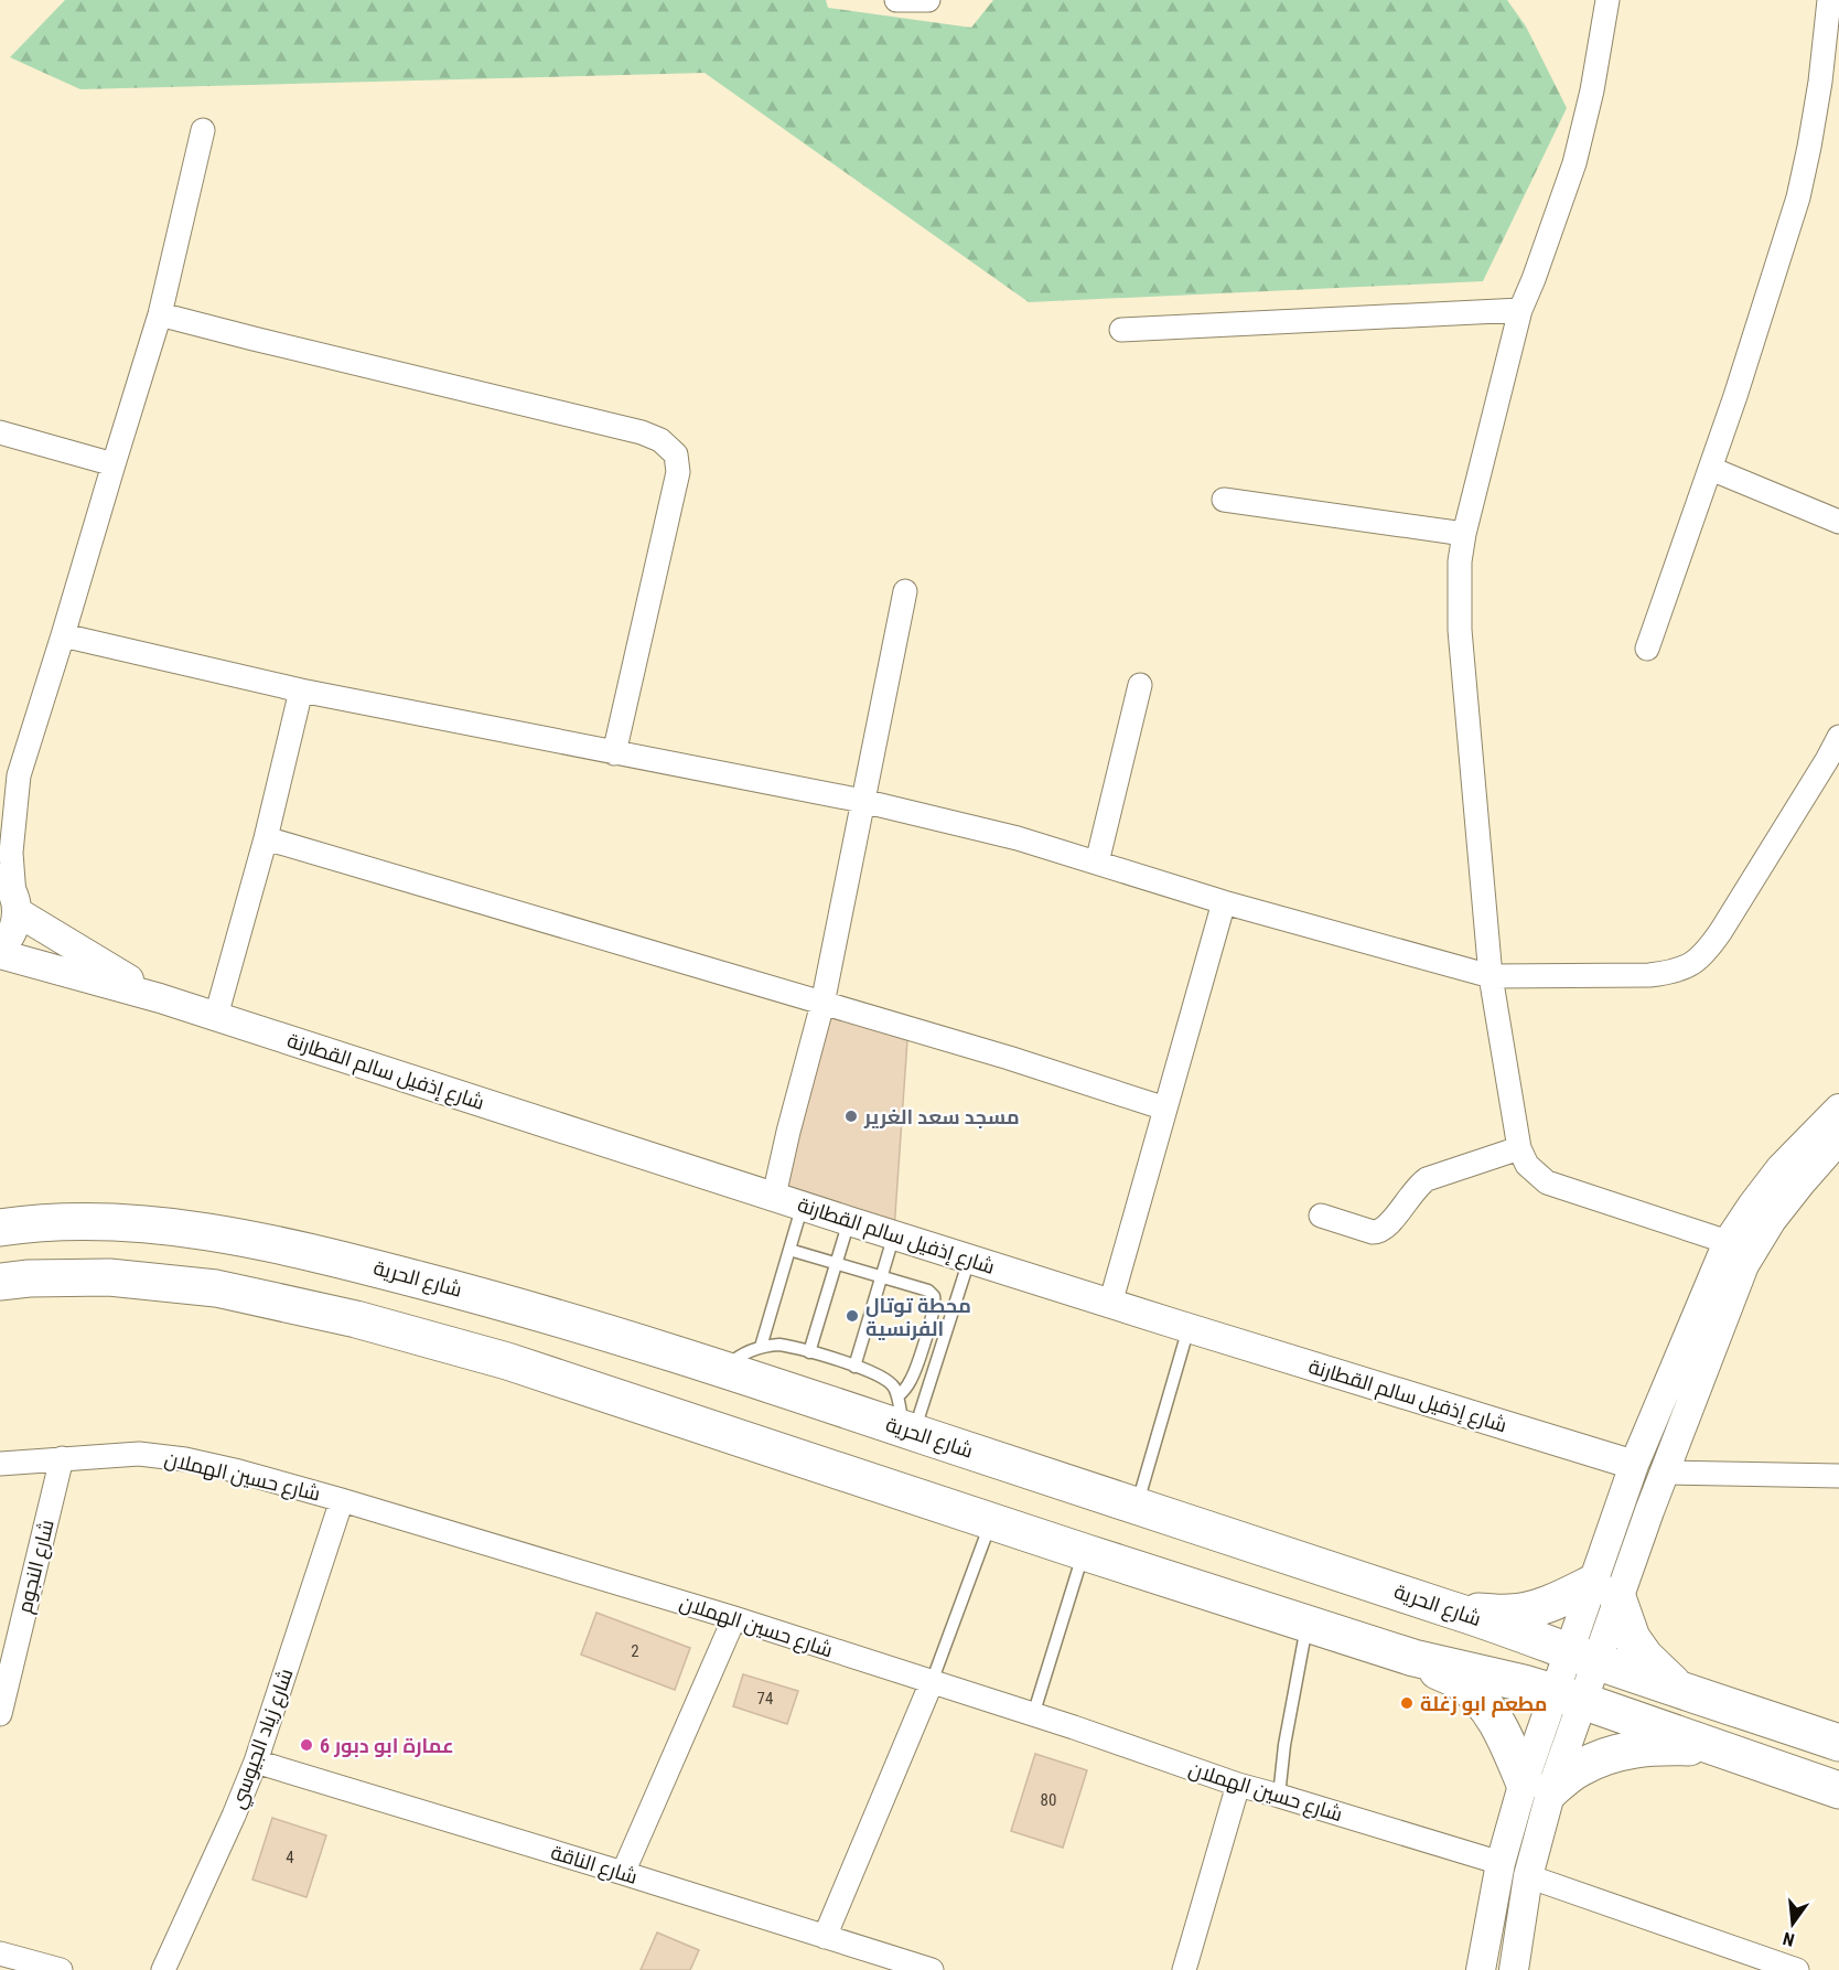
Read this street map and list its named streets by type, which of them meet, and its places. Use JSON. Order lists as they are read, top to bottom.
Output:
{
  "streets": {
    "highway": ["شارع الحرية"],
    "street": [
      "شارع إذفيل سالم القطارنة",
      "شارع حسين الهملان",
      "شارع النجوم",
      "شارع زياد الجيوسي",
      "شارع الناقة"
    ]
  },
  "crossings": [
    ["شارع حسين الهملان", "شارع النجوم"],
    ["شارع حسين الهملان", "شارع زياد الجيوسي"],
    ["شارع زياد الجيوسي", "شارع الناقة"]
  ],
  "places": [
    "مسجد سعد الغرير",
    "محطة توتال الفرنسية",
    "مطعم ابو زغلة",
    "عمارة ابو دبور 6"
  ],
  "house_numbers": [
    "2",
    "74",
    "80",
    "4"
  ],
  "north": "bottom"
}
